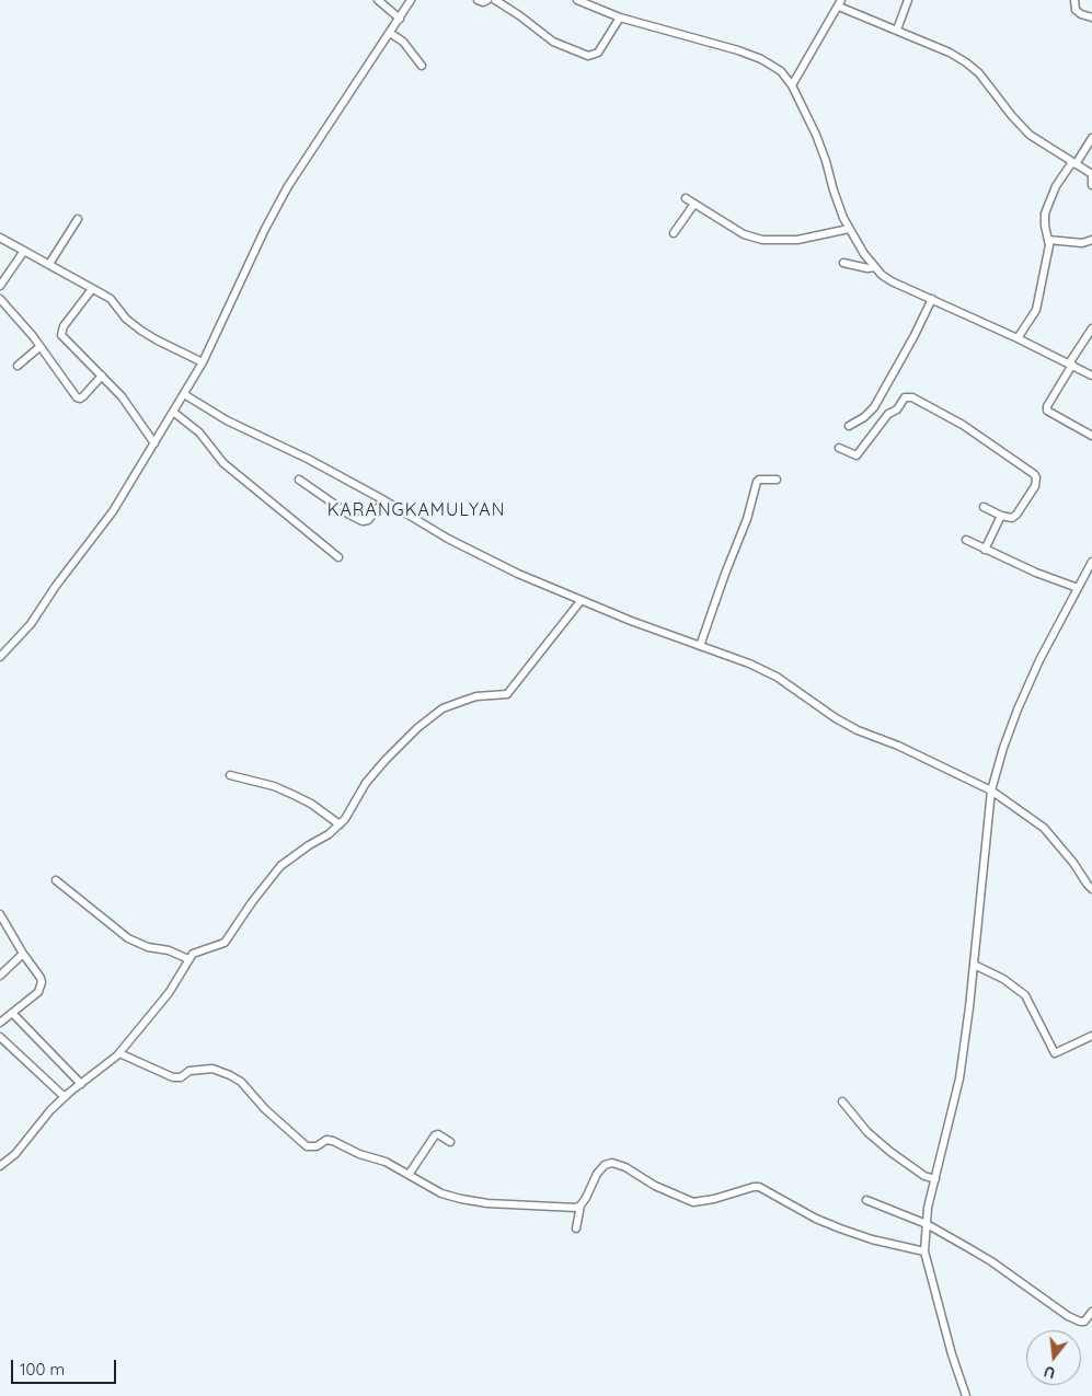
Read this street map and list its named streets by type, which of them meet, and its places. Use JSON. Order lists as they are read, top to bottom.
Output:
{
  "districts": ["KARANGKAMULYAN"],
  "scale_bar": "100 m",
  "north": "bottom"
}
